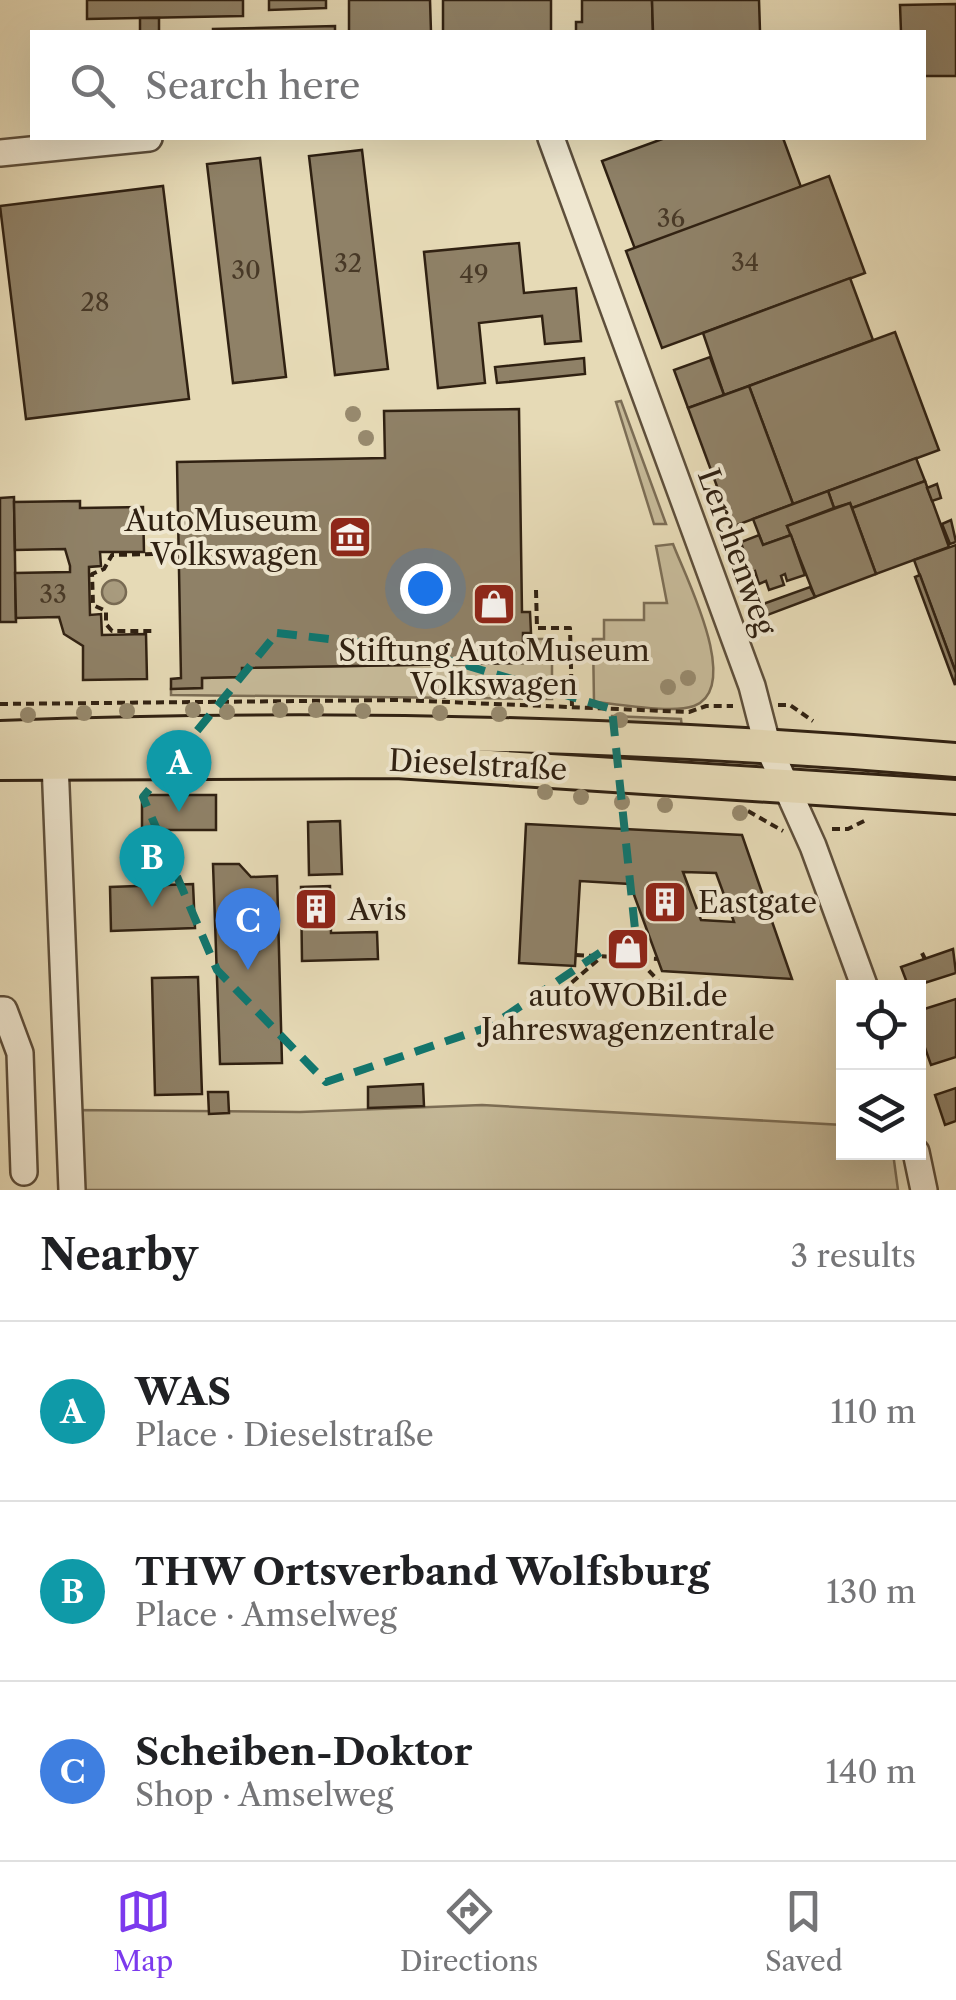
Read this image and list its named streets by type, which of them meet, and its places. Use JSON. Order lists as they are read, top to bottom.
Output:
{
  "streets": {
    "main road": ["Dieselstraße"],
    "street": ["Lerchenweg"]
  },
  "crossings": [
    ["Lerchenweg", "Dieselstraße"]
  ],
  "places": {
    "museum": ["AutoMuseum Volkswagen"],
    "shop": ["Stiftung AutoMuseum Volkswagen", "autoWOBil.de Jahreswagenzentrale"],
    "building": ["Eastgate", "Avis"]
  },
  "house_numbers": [
    "36",
    "34",
    "32",
    "30",
    "49",
    "28",
    "33"
  ],
  "page": {
    "search": "Search here",
    "pins": ["A", "B", "C"],
    "heading": ["Nearby", "3 results"],
    "list": [
      {
        "mark": "A",
        "name": "WAS",
        "note": "Place · Dieselstraße",
        "value": "110 m"
      },
      {
        "mark": "B",
        "name": "THW Ortsverband Wolfsburg",
        "note": "Place · Amselweg",
        "value": "130 m"
      },
      {
        "mark": "C",
        "name": "Scheiben-Doktor",
        "note": "Shop · Amselweg",
        "value": "140 m"
      }
    ],
    "nav": ["Map", "Directions", "Saved"]
  }
}
